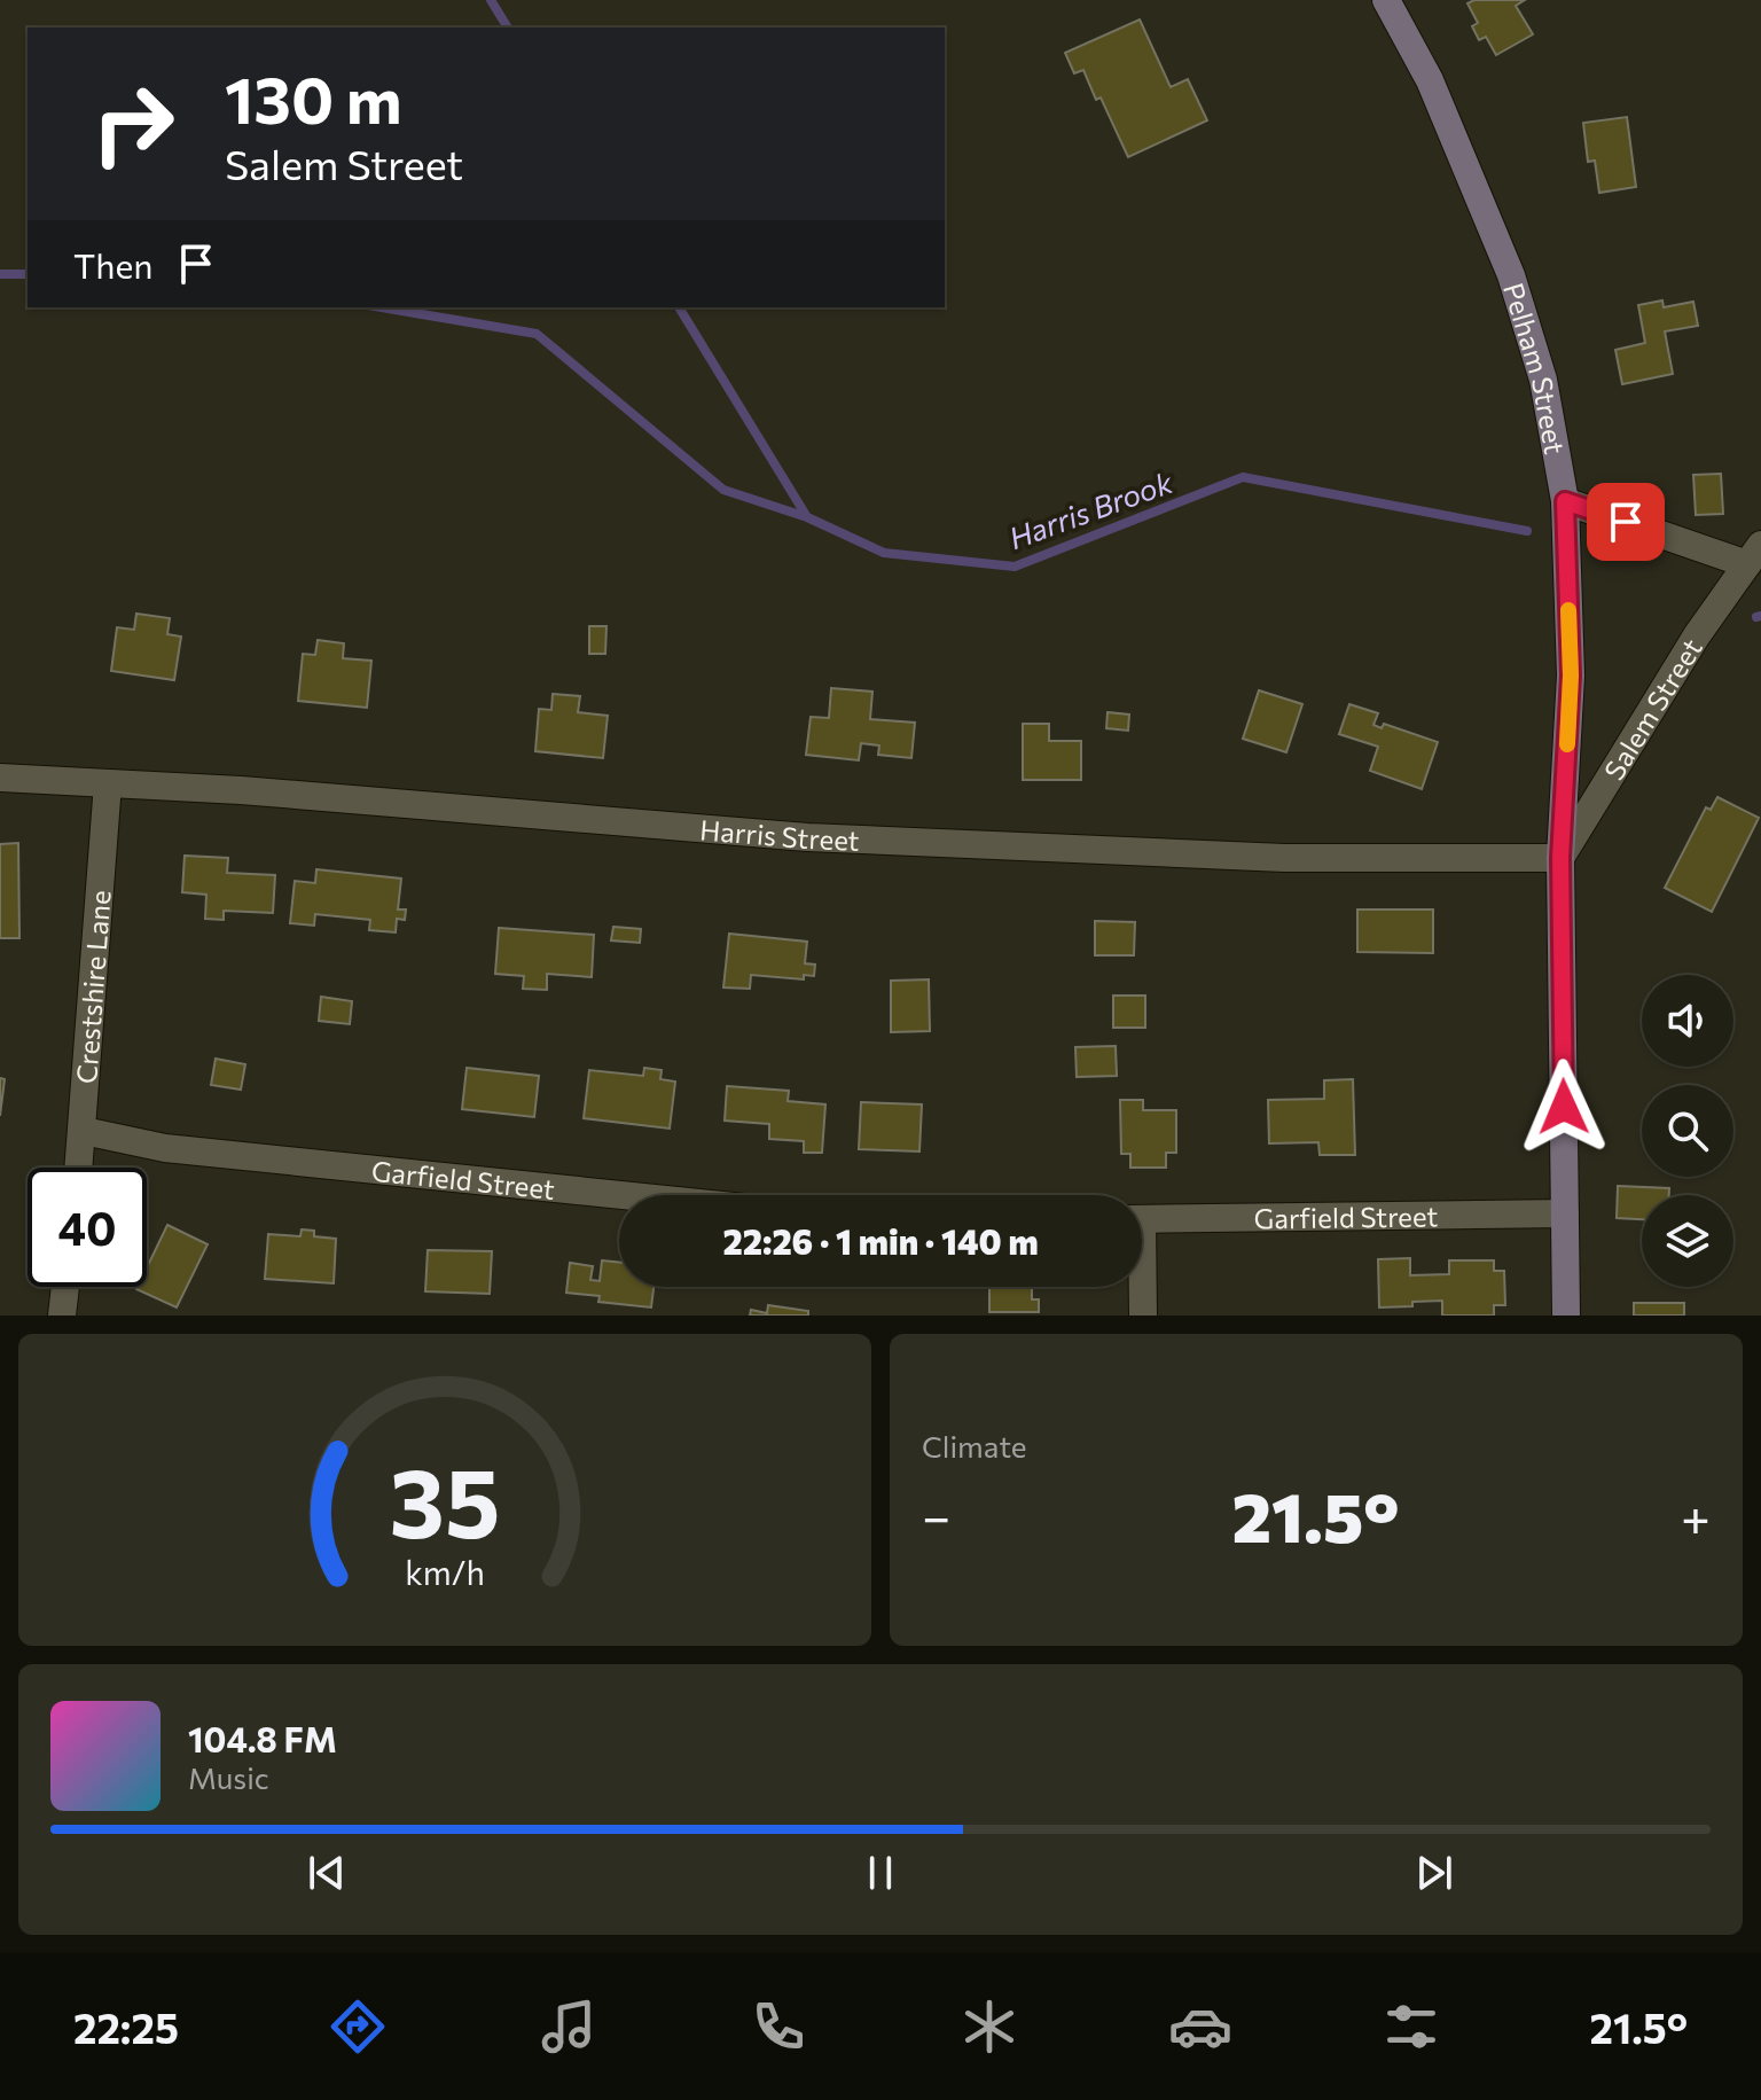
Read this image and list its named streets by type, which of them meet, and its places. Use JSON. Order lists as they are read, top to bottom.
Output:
{
  "streets": {
    "street": [
      "Pelham Street",
      "Salem Street",
      "Harris Street",
      "Crestshire Lane",
      "Garfield Street"
    ]
  },
  "crossings": [
    ["Pelham Street", "Salem Street"],
    ["Pelham Street", "Harris Street"],
    ["Pelham Street", "Garfield Street"],
    ["Salem Street", "Harris Street"],
    ["Harris Street", "Crestshire Lane"],
    ["Crestshire Lane", "Garfield Street"]
  ],
  "water": ["Harris Brook"],
  "page": {
    "turn": ["130 m", "Salem Street"],
    "then": "Then",
    "limit": "40",
    "trip": "22:26 · 1 min · 140 m",
    "tile": "Climate",
    "heat": ["−", "21.5°", "+"],
    "song": ["104.8 FM", "Music"],
    "tabs": ["22:25", "21.5°"],
    "gauge": ["35", "km/h"]
  }
}
